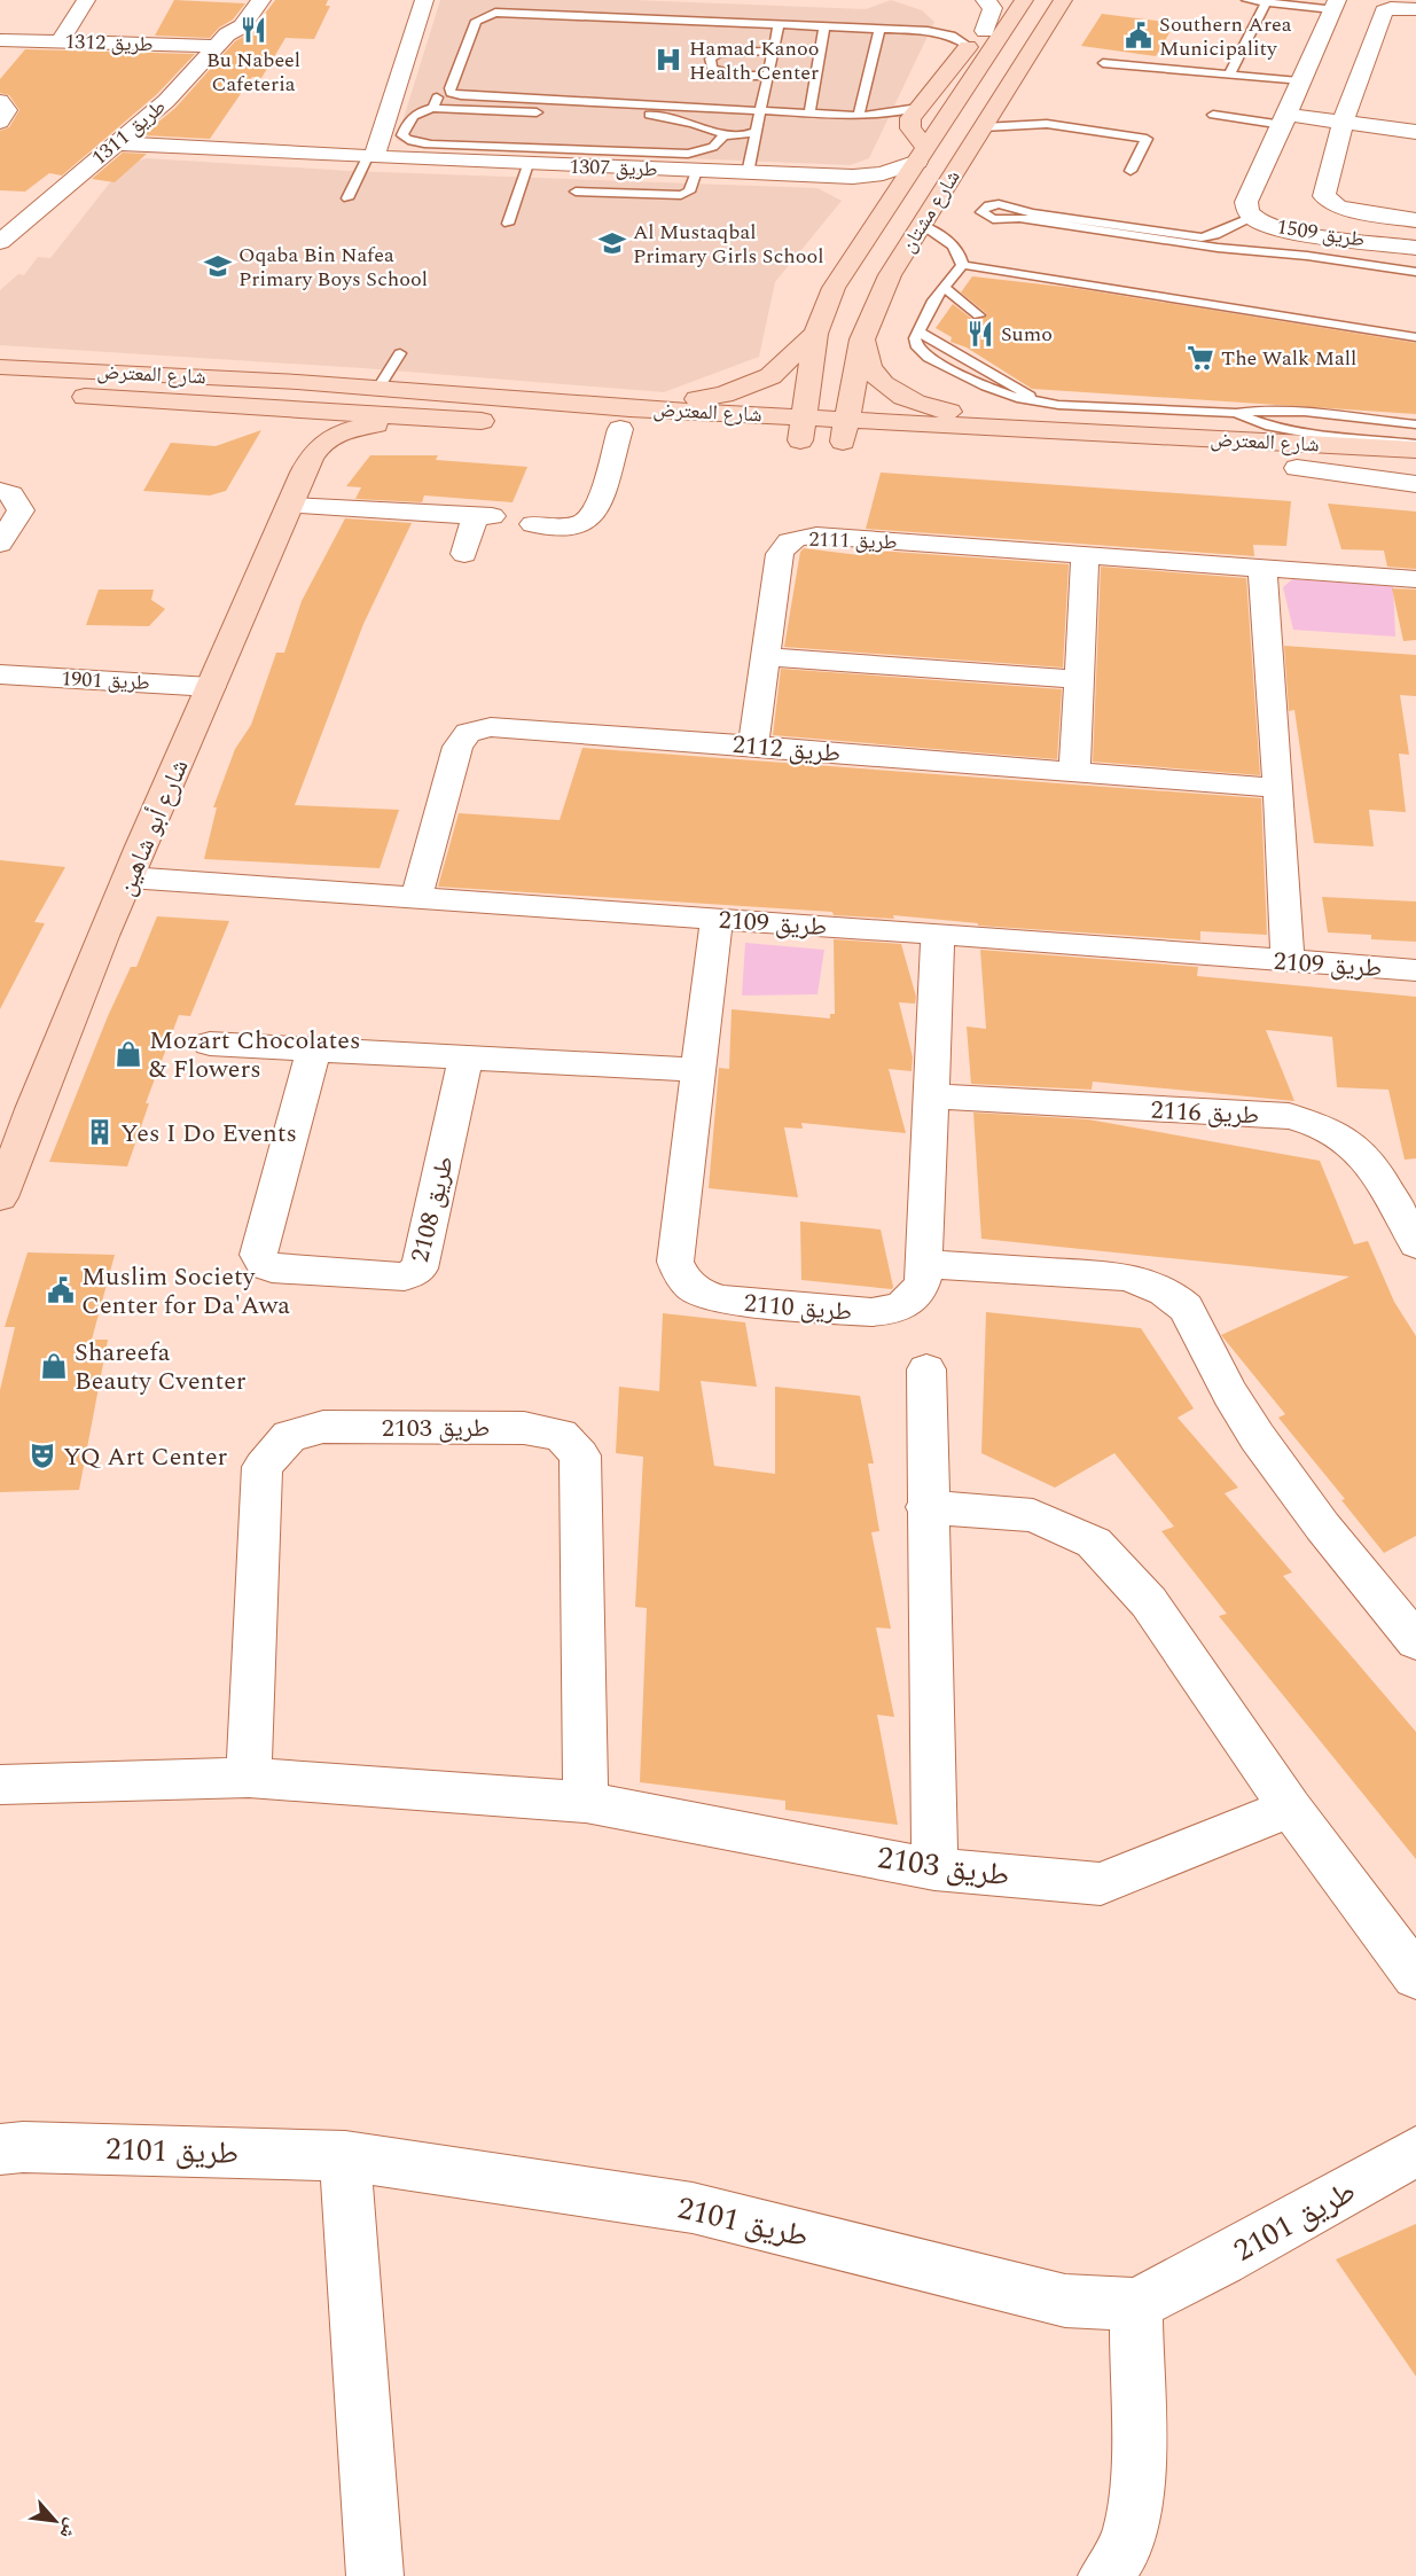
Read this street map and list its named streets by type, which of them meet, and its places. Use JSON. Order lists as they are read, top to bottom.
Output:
{
  "streets": {
    "street": [
      "طريق 1312",
      "طريق 1311",
      "طريق 1307",
      "شارع مشتان",
      "طريق 1509",
      "شارع المعترض",
      "طريق 2111",
      "طريق 1901",
      "طريق 2112",
      "شارع أبو شاهين",
      "طريق 2109",
      "طريق 2116",
      "طريق 2108",
      "طريق 2110",
      "طريق 2103",
      "طريق 2101"
    ]
  },
  "crossings": [
    ["طريق 1312", "طريق 1311"],
    ["طريق 1311", "طريق 1307"],
    ["طريق 1307", "شارع مشتان"],
    ["شارع مشتان", "شارع المعترض"],
    ["طريق 2111", "طريق 2112"],
    ["طريق 1901", "شارع أبو شاهين"],
    ["طريق 2112", "طريق 2109"],
    ["شارع أبو شاهين", "طريق 2109"],
    ["طريق 2109", "طريق 2110"],
    ["طريق 2116", "طريق 2110"]
  ],
  "places": {
    "restaurant": ["Bu Nabeel Cafeteria", "Sumo"],
    "public building": ["Southern Area Municipality", "Muslim Society Center for Da'Awa"],
    "hospital": ["Hamad Kanoo Health Center"],
    "school or university": ["Al Mustaqbal Primary Girls School", "Oqaba Bin Nafea Primary Boys School"],
    "supermarket": ["The Walk Mall"],
    "shop": ["Mozart Chocolates & Flowers", "Shareefa Beauty Cventer"],
    "building": ["Yes I Do Events"],
    "theatre": ["YQ Art Center"]
  },
  "north": "bottom right"
}
